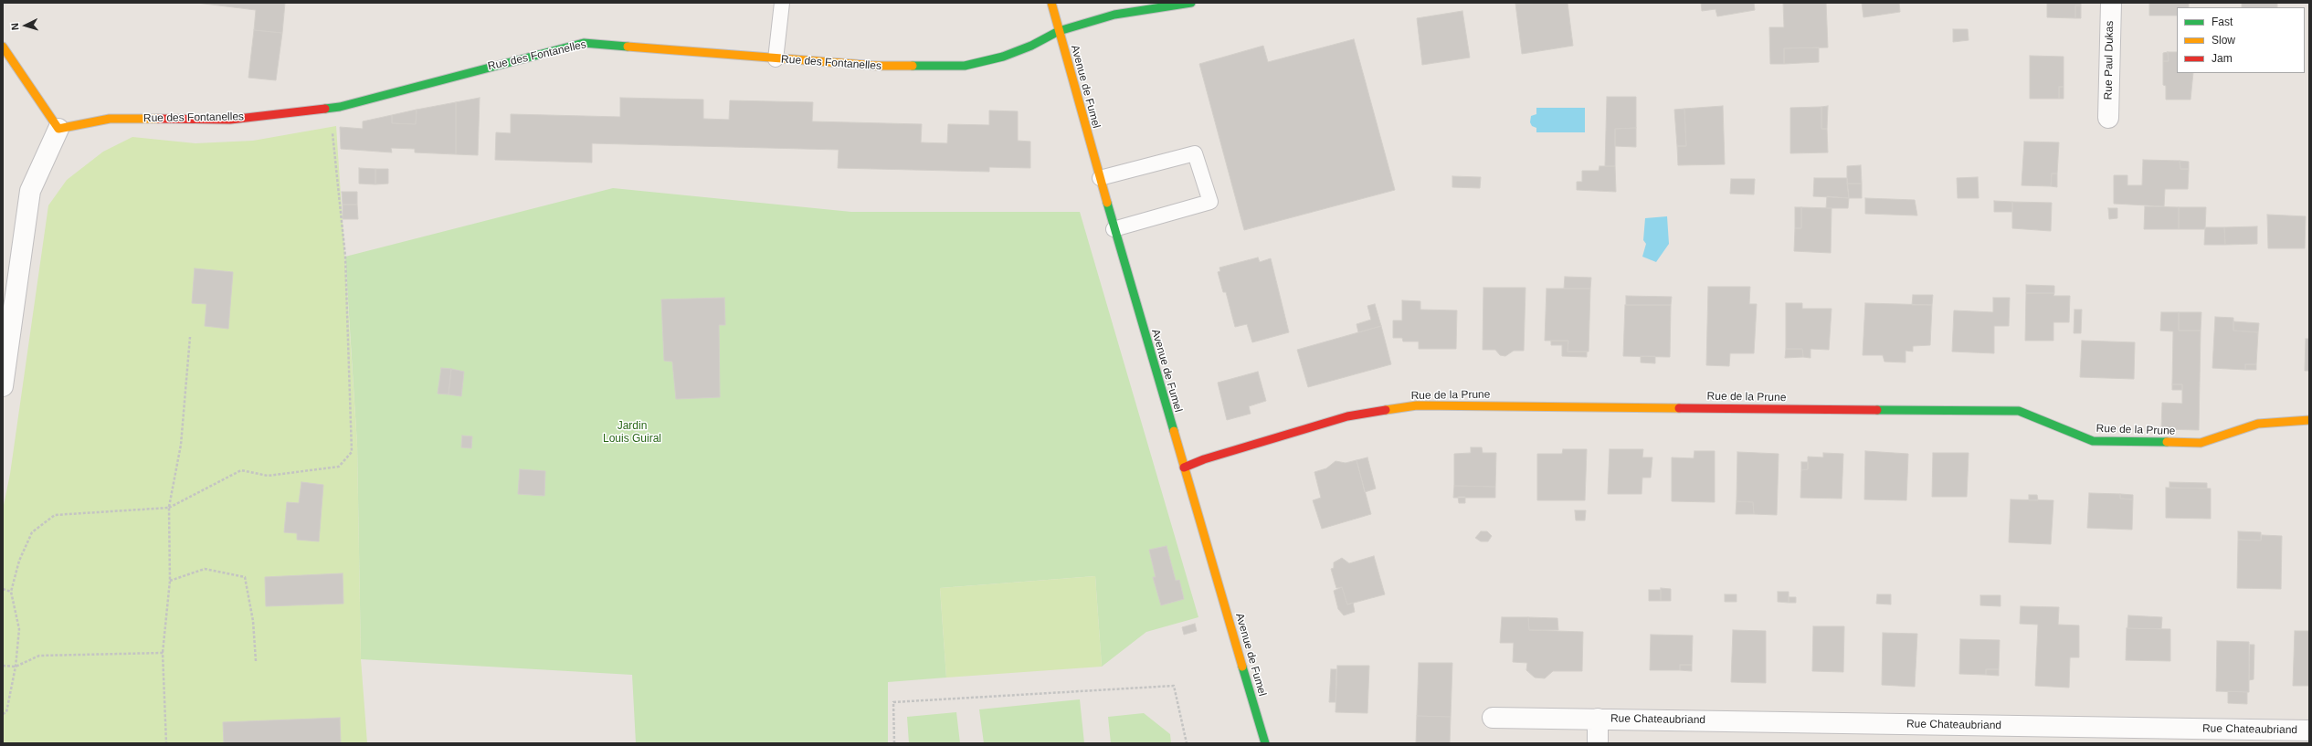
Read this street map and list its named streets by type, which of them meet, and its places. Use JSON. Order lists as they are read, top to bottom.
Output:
{
  "streets": {
    "street": [
      "Rue des Fontanelles",
      "Rue Paul Dukas",
      "Avenue de Fumel",
      "Rue de la Prune",
      "Rue Chateaubriand"
    ]
  },
  "crossings": [
    ["Rue des Fontanelles", "Avenue de Fumel"],
    ["Avenue de Fumel", "Rue de la Prune"]
  ],
  "parks": ["Jardin Louis Guiral"],
  "legend": ["Fast", "Slow", "Jam"],
  "north": "left"
}
